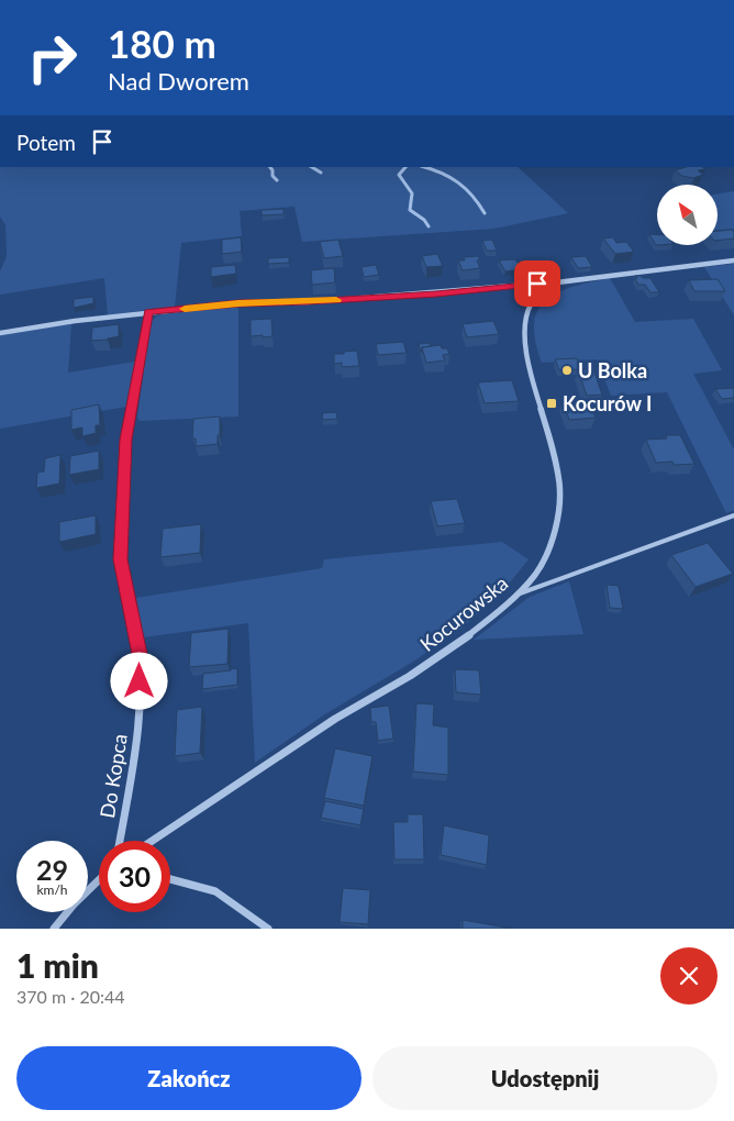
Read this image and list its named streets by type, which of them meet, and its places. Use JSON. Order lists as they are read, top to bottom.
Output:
{
  "streets": {
    "street": ["Kocurowska", "Do Kopca"]
  },
  "places": {
    "other": ["U Bolka"],
    "transit": ["Kocurów I"]
  },
  "north": "top left",
  "page": {
    "turn": ["180 m", "Nad Dworem"],
    "then": "Potem",
    "speed": "29 km/h",
    "limit": "30",
    "heading": ["1 min", "370 m · 20:44"],
    "buttons": ["Zakończ", "Udostępnij"]
  }
}
